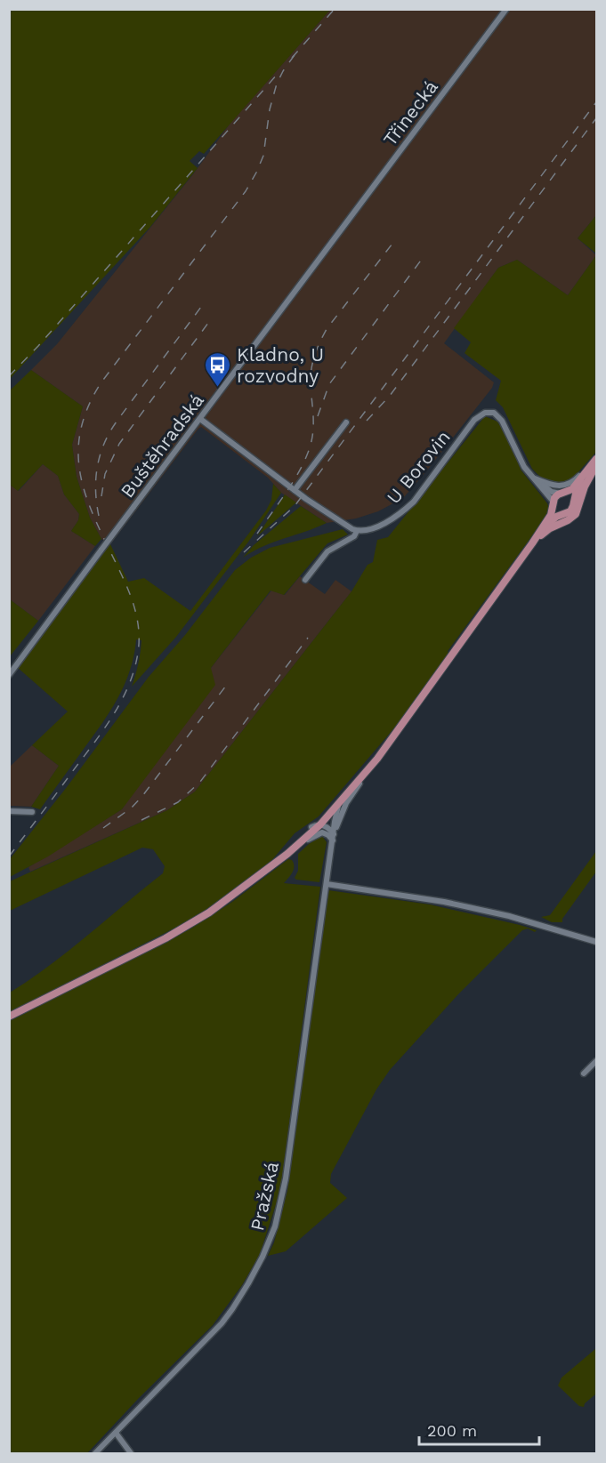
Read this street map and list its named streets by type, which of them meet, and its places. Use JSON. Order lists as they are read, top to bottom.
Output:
{
  "streets": {
    "street": [
      "Třinecká",
      "Buštěhradská",
      "U Borovin",
      "Pražská"
    ]
  },
  "crossings": [
    ["Třinecká", "Buštěhradská"]
  ],
  "places": {
    "bus stop": ["Kladno, U rozvodny"]
  },
  "scale_bar": "200 m"
}
